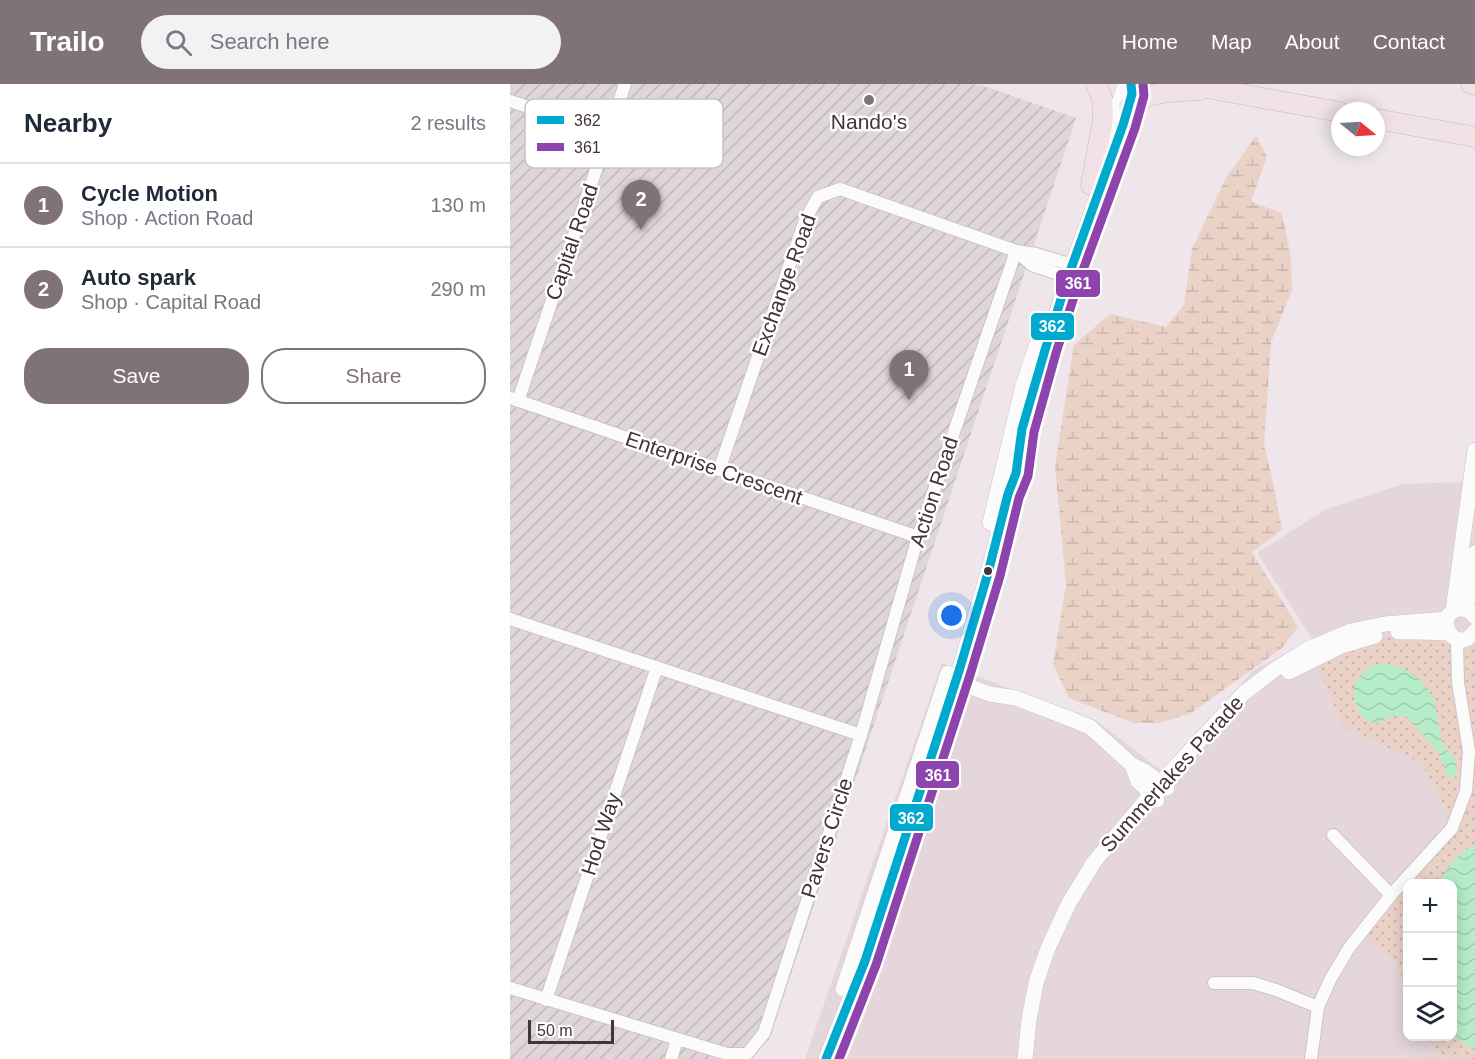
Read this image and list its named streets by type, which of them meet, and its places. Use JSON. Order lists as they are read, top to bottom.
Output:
{
  "streets": {
    "street": [
      "Capital Road",
      "Exchange Road",
      "Enterprise Crescent",
      "Action Road",
      "Summerlakes Parade",
      "Hod Way",
      "Pavers Circle"
    ]
  },
  "crossings": [
    ["Capital Road", "Enterprise Crescent"],
    ["Exchange Road", "Enterprise Crescent"],
    ["Exchange Road", "Action Road"],
    ["Enterprise Crescent", "Action Road"],
    ["Action Road", "Pavers Circle"],
    ["Hod Way", "Pavers Circle"]
  ],
  "places": ["Nando's"],
  "lines": ["transit line 362", "transit line 361"],
  "legend": ["362", "361"],
  "scale_bar": "50 m",
  "north": "right",
  "page": {
    "header": "Trailo",
    "search": "Search here",
    "nav": [
      "Home",
      "Map",
      "About",
      "Contact"
    ],
    "heading": ["Nearby", "2 results"],
    "list": [
      {
        "mark": "1",
        "name": "Cycle Motion",
        "note": "Shop · Action Road",
        "value": "130 m"
      },
      {
        "mark": "2",
        "name": "Auto spark",
        "note": "Shop · Capital Road",
        "value": "290 m"
      }
    ],
    "pins": ["2", "1"],
    "buttons": ["Save", "Share"],
    "map_buttons": ["+", "−"],
    "scale": "50 m"
  }
}
